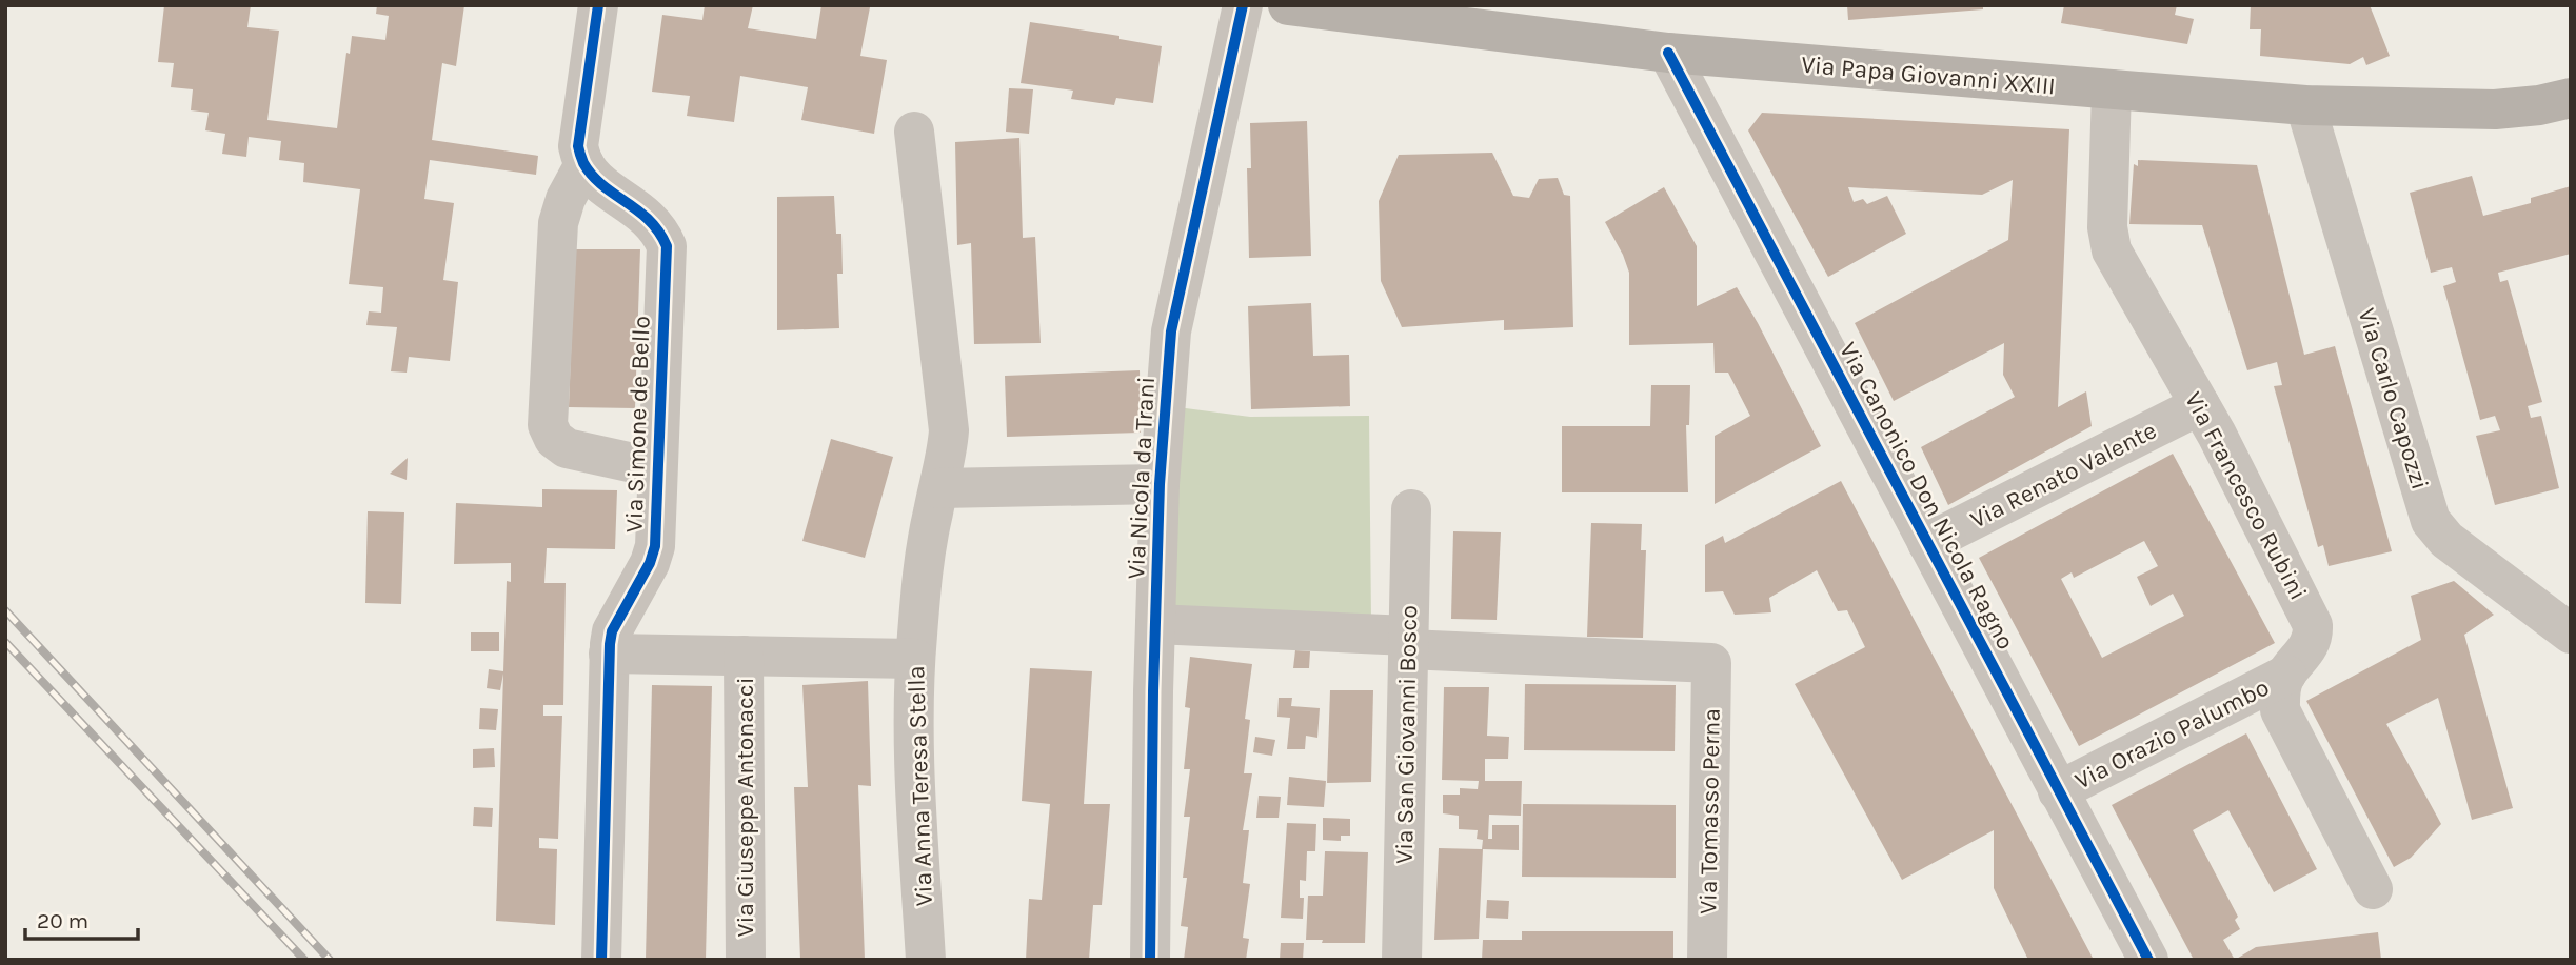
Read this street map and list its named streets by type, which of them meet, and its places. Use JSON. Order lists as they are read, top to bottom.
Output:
{
  "streets": {
    "main road": ["Via Papa Giovanni XXIII"],
    "street": [
      "Via Carlo Capozzi",
      "Via Simone de Bello",
      "Via Renato Valente",
      "Via Nicola da Trani",
      "Via Canonico Don Nicola Ragno",
      "Via Francesco Rubini",
      "Via Orazio Palumbo",
      "Via San Giovanni Bosco",
      "Via Anna Teresa Stella",
      "Via Giuseppe Antonacci",
      "Via Tomasso Perna"
    ]
  },
  "crossings": [
    ["Via Papa Giovanni XXIII", "Via Carlo Capozzi"],
    ["Via Papa Giovanni XXIII", "Via Canonico Don Nicola Ragno"],
    ["Via Papa Giovanni XXIII", "Via Francesco Rubini"],
    ["Via Renato Valente", "Via Canonico Don Nicola Ragno"],
    ["Via Renato Valente", "Via Francesco Rubini"],
    ["Via Canonico Don Nicola Ragno", "Via Orazio Palumbo"],
    ["Via Francesco Rubini", "Via Orazio Palumbo"],
    ["Via San Giovanni Bosco", "Via Tomasso Perna"]
  ],
  "scale_bar": "20 m"
}
